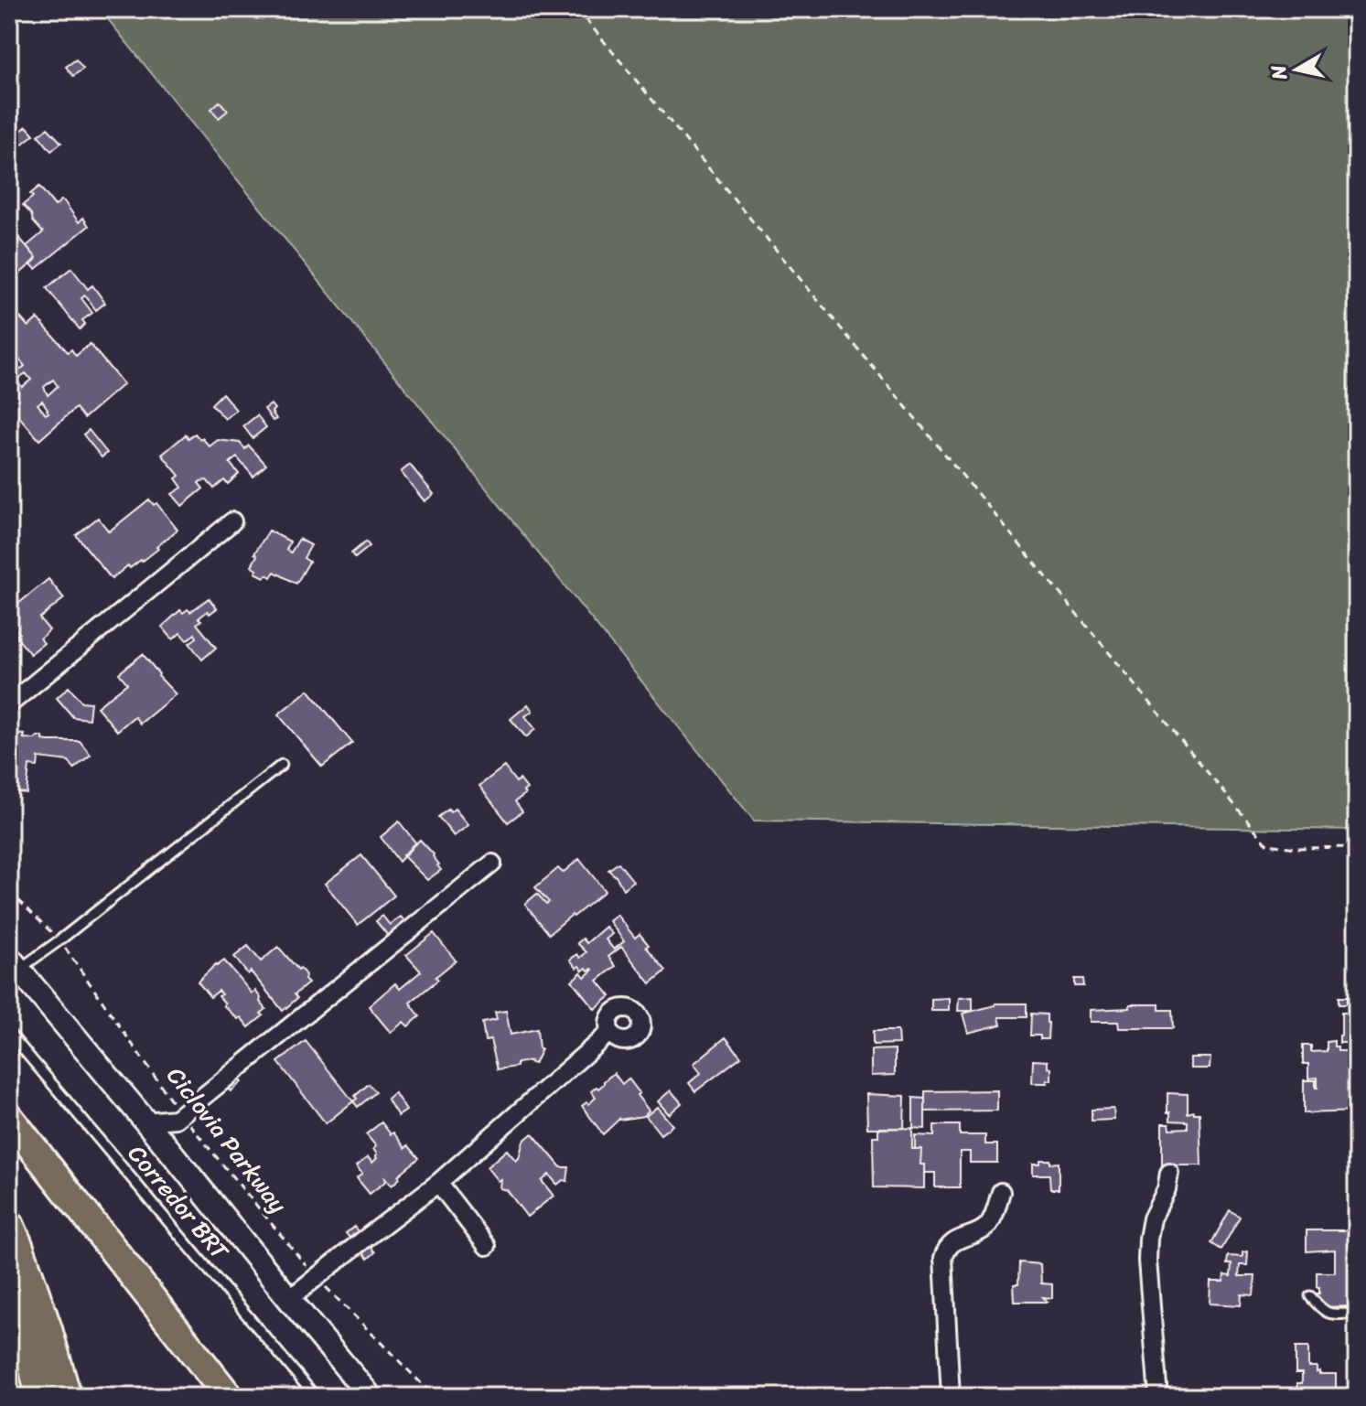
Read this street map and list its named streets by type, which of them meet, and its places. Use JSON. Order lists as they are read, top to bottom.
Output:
{
  "streets": {
    "lane": ["Corredor BRT"],
    "path": ["Ciclovia Parkway"]
  },
  "north": "left"
}
